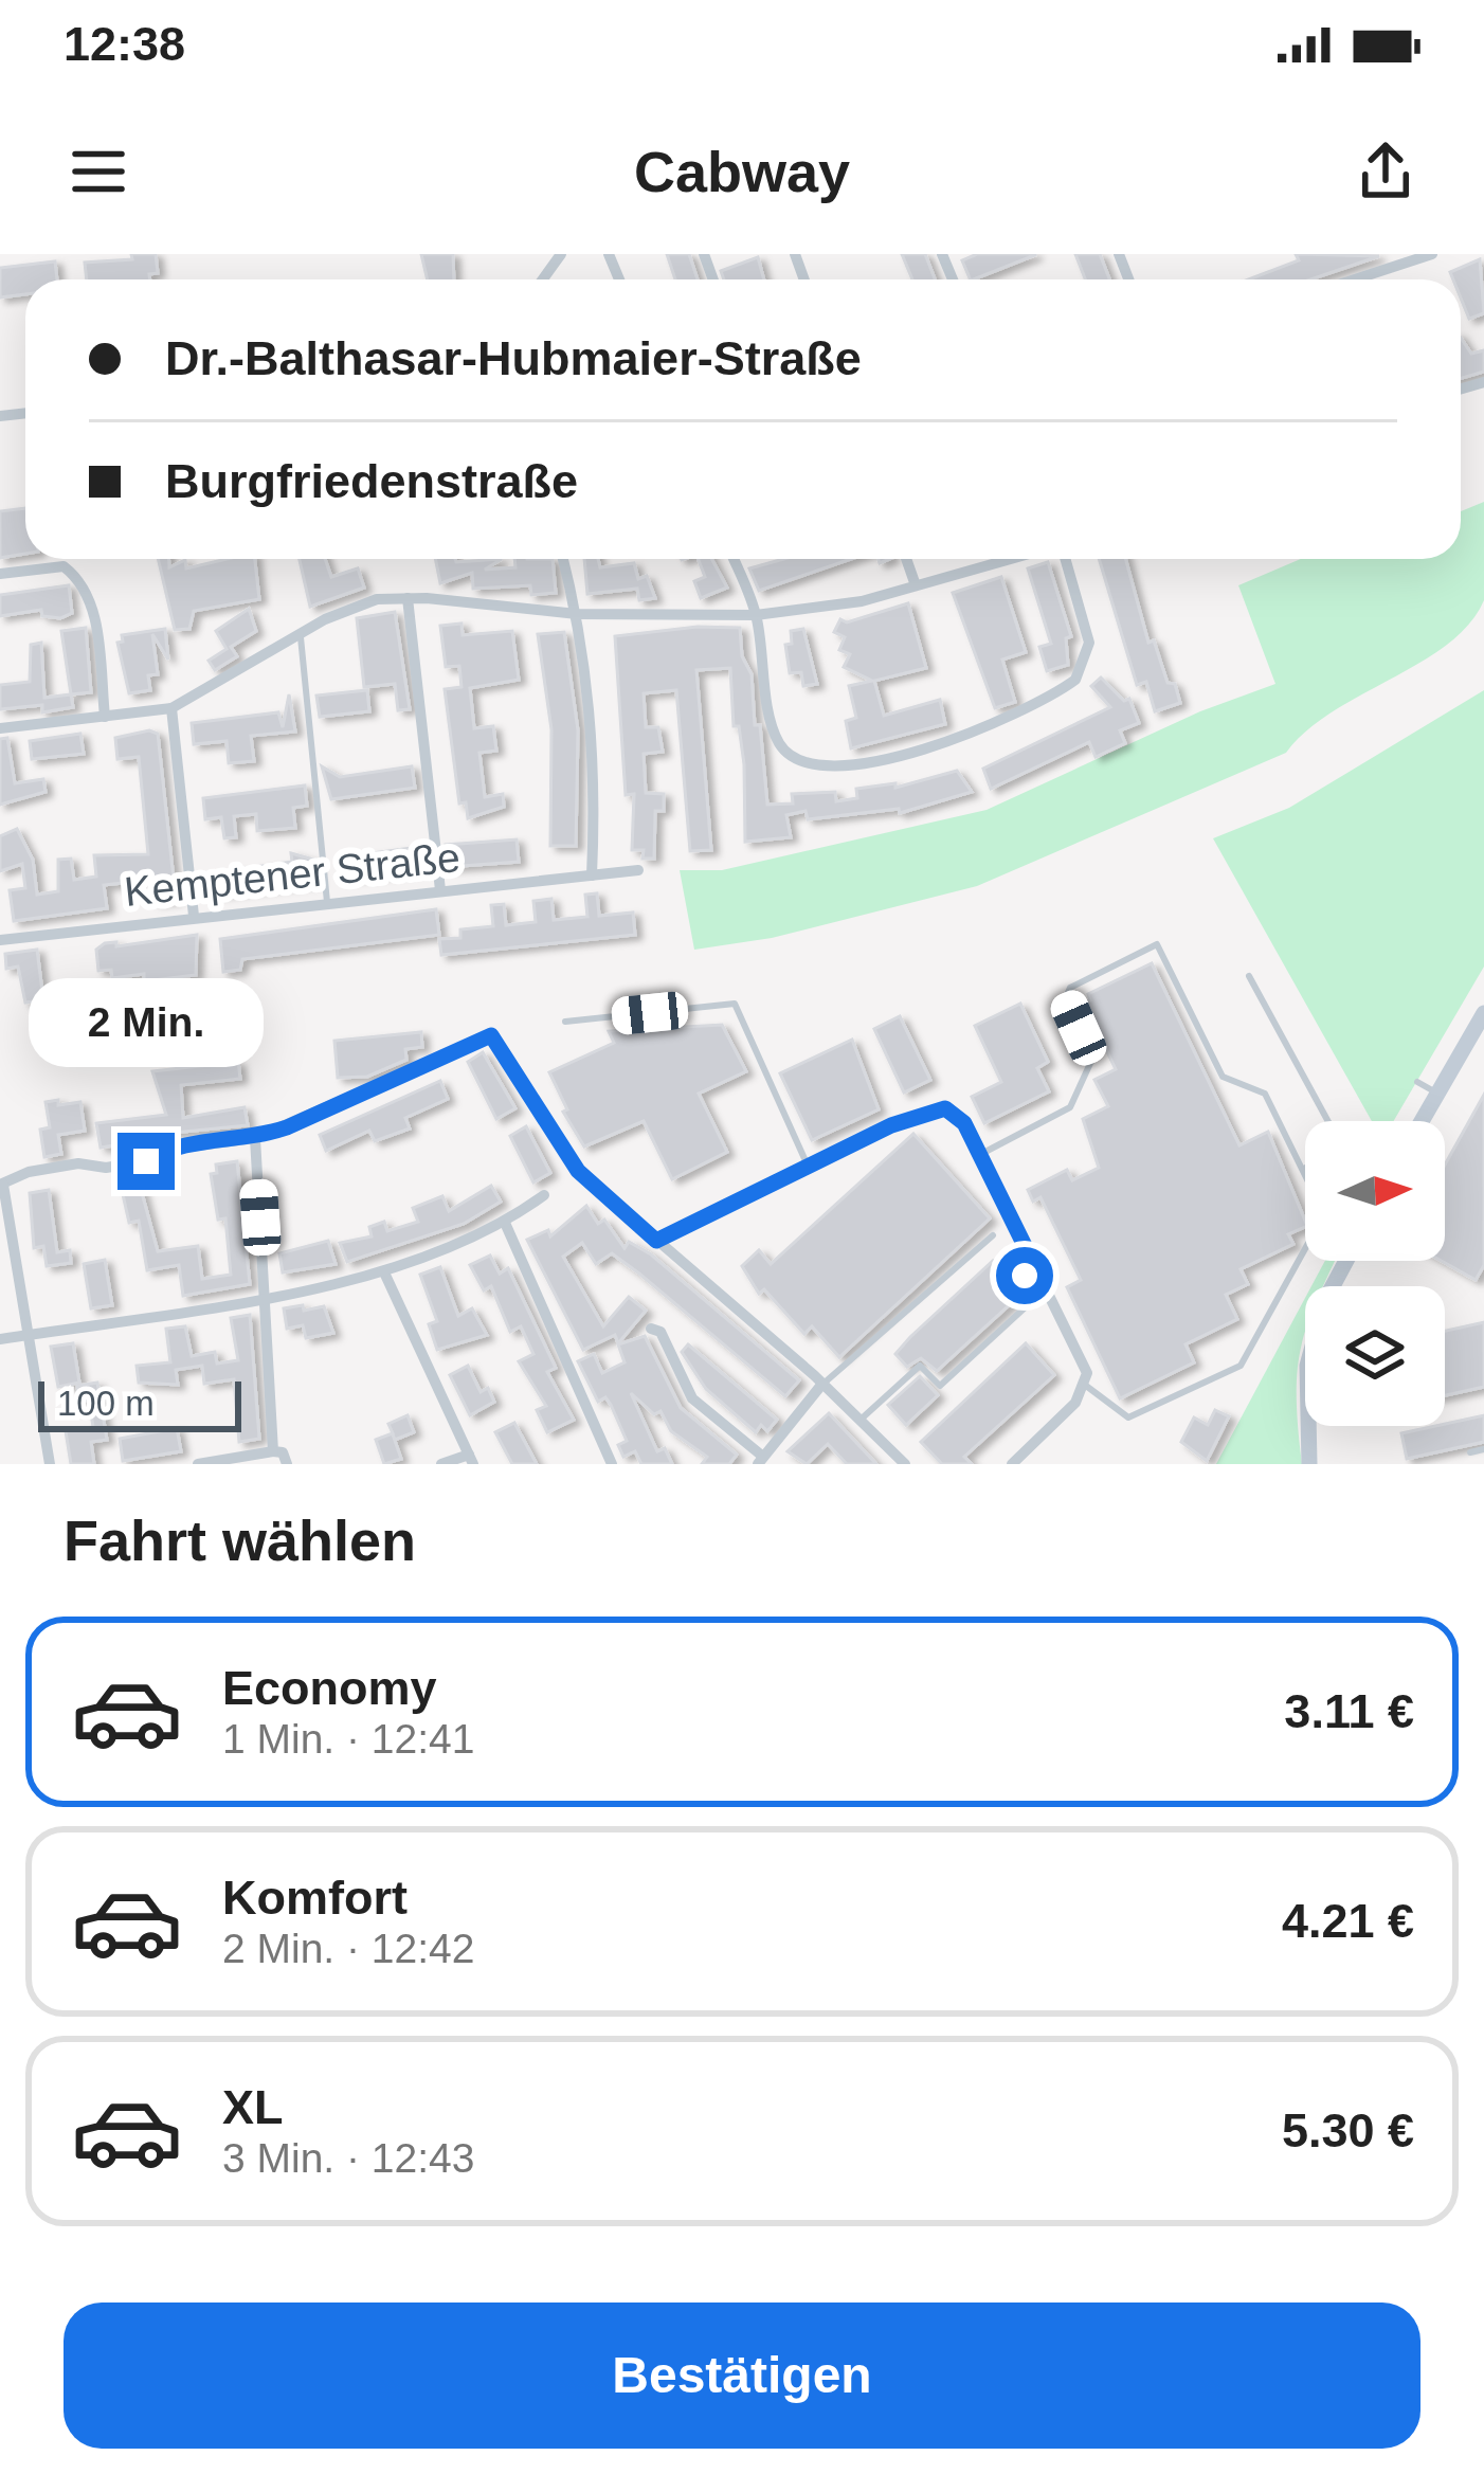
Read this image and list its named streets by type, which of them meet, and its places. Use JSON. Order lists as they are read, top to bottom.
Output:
{
  "streets": {
    "street": ["Kemptener Straße"]
  },
  "scale_bar": "100 m",
  "north": "right",
  "page": {
    "status": "12:38",
    "header": "Cabway",
    "banner": ["Dr.-Balthasar-Hubmaier-Straße", "Burgfriedenstraße"],
    "bubble": "2 Min.",
    "scale": "100 m",
    "heading": "Fahrt wählen",
    "list": [
      {
        "name": "Economy",
        "note": "1 Min. · 12:41",
        "value": "3.11 €"
      },
      {
        "name": "Komfort",
        "note": "2 Min. · 12:42",
        "value": "4.21 €"
      },
      {
        "name": "XL",
        "note": "3 Min. · 12:43",
        "value": "5.30 €"
      }
    ],
    "buttons": "Bestätigen"
  }
}
